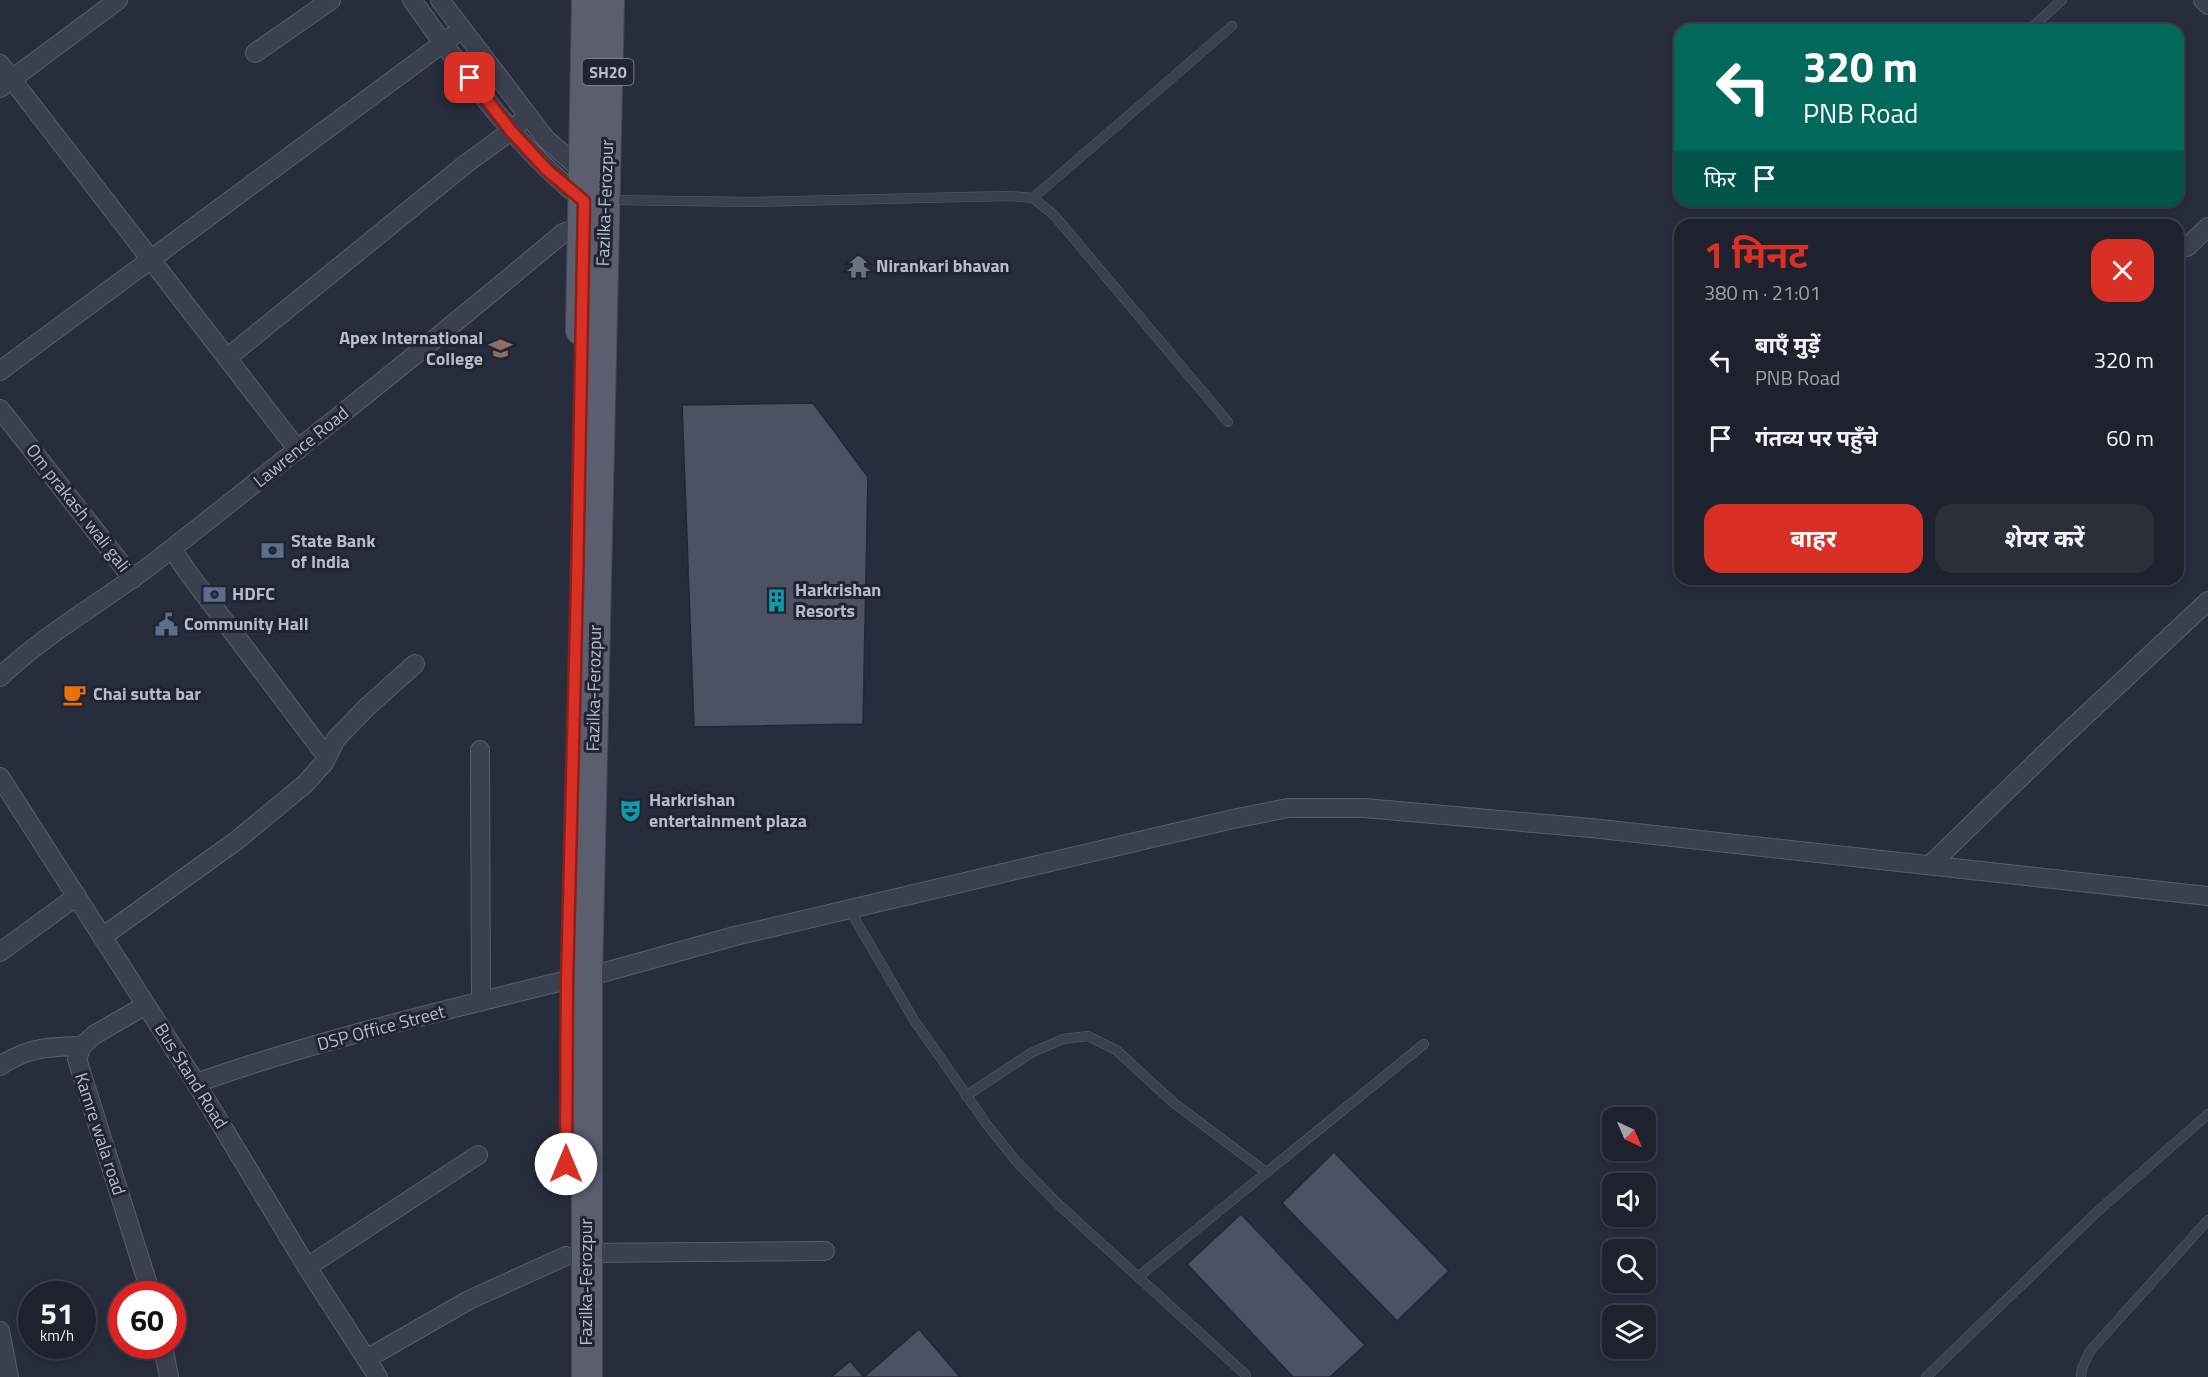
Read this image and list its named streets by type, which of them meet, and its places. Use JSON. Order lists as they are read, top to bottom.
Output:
{
  "streets": {
    "main road": ["SH20", "Fazilka-Ferozpur"],
    "street": [
      "Lawrence Road",
      "Om prakash wali gali",
      "DSP Office Street",
      "Bus Stand Road",
      "Kamre wala road"
    ]
  },
  "crossings": [
    ["Fazilka-Ferozpur", "Lawrence Road"],
    ["Fazilka-Ferozpur", "DSP Office Street"],
    ["Lawrence Road", "Om prakash wali gali"],
    ["DSP Office Street", "Bus Stand Road"],
    ["Bus Stand Road", "Kamre wala road"]
  ],
  "places": {
    "temple": ["Nirankari bhavan"],
    "school or university": ["Apex International College"],
    "bank": ["State Bank of India", "HDFC"],
    "building": ["Harkrishan Resorts"],
    "public building": ["Community Hall"],
    "cafe": ["Chai sutta bar"],
    "theatre": ["Harkrishan entertainment plaza"]
  },
  "north": "bottom right",
  "page": {
    "turn": ["320 m", "PNB Road"],
    "then": "फिर",
    "heading": ["1 मिनट", "380 m · 21:01"],
    "list": [
      {
        "name": "बाएँ मुड़ें",
        "note": "PNB Road",
        "value": "320 m"
      },
      {
        "name": "गंतव्य पर पहुँचे",
        "value": "60 m"
      }
    ],
    "buttons": ["बाहर", "शेयर करें"],
    "speed": "51 km/h",
    "limit": "60"
  }
}
